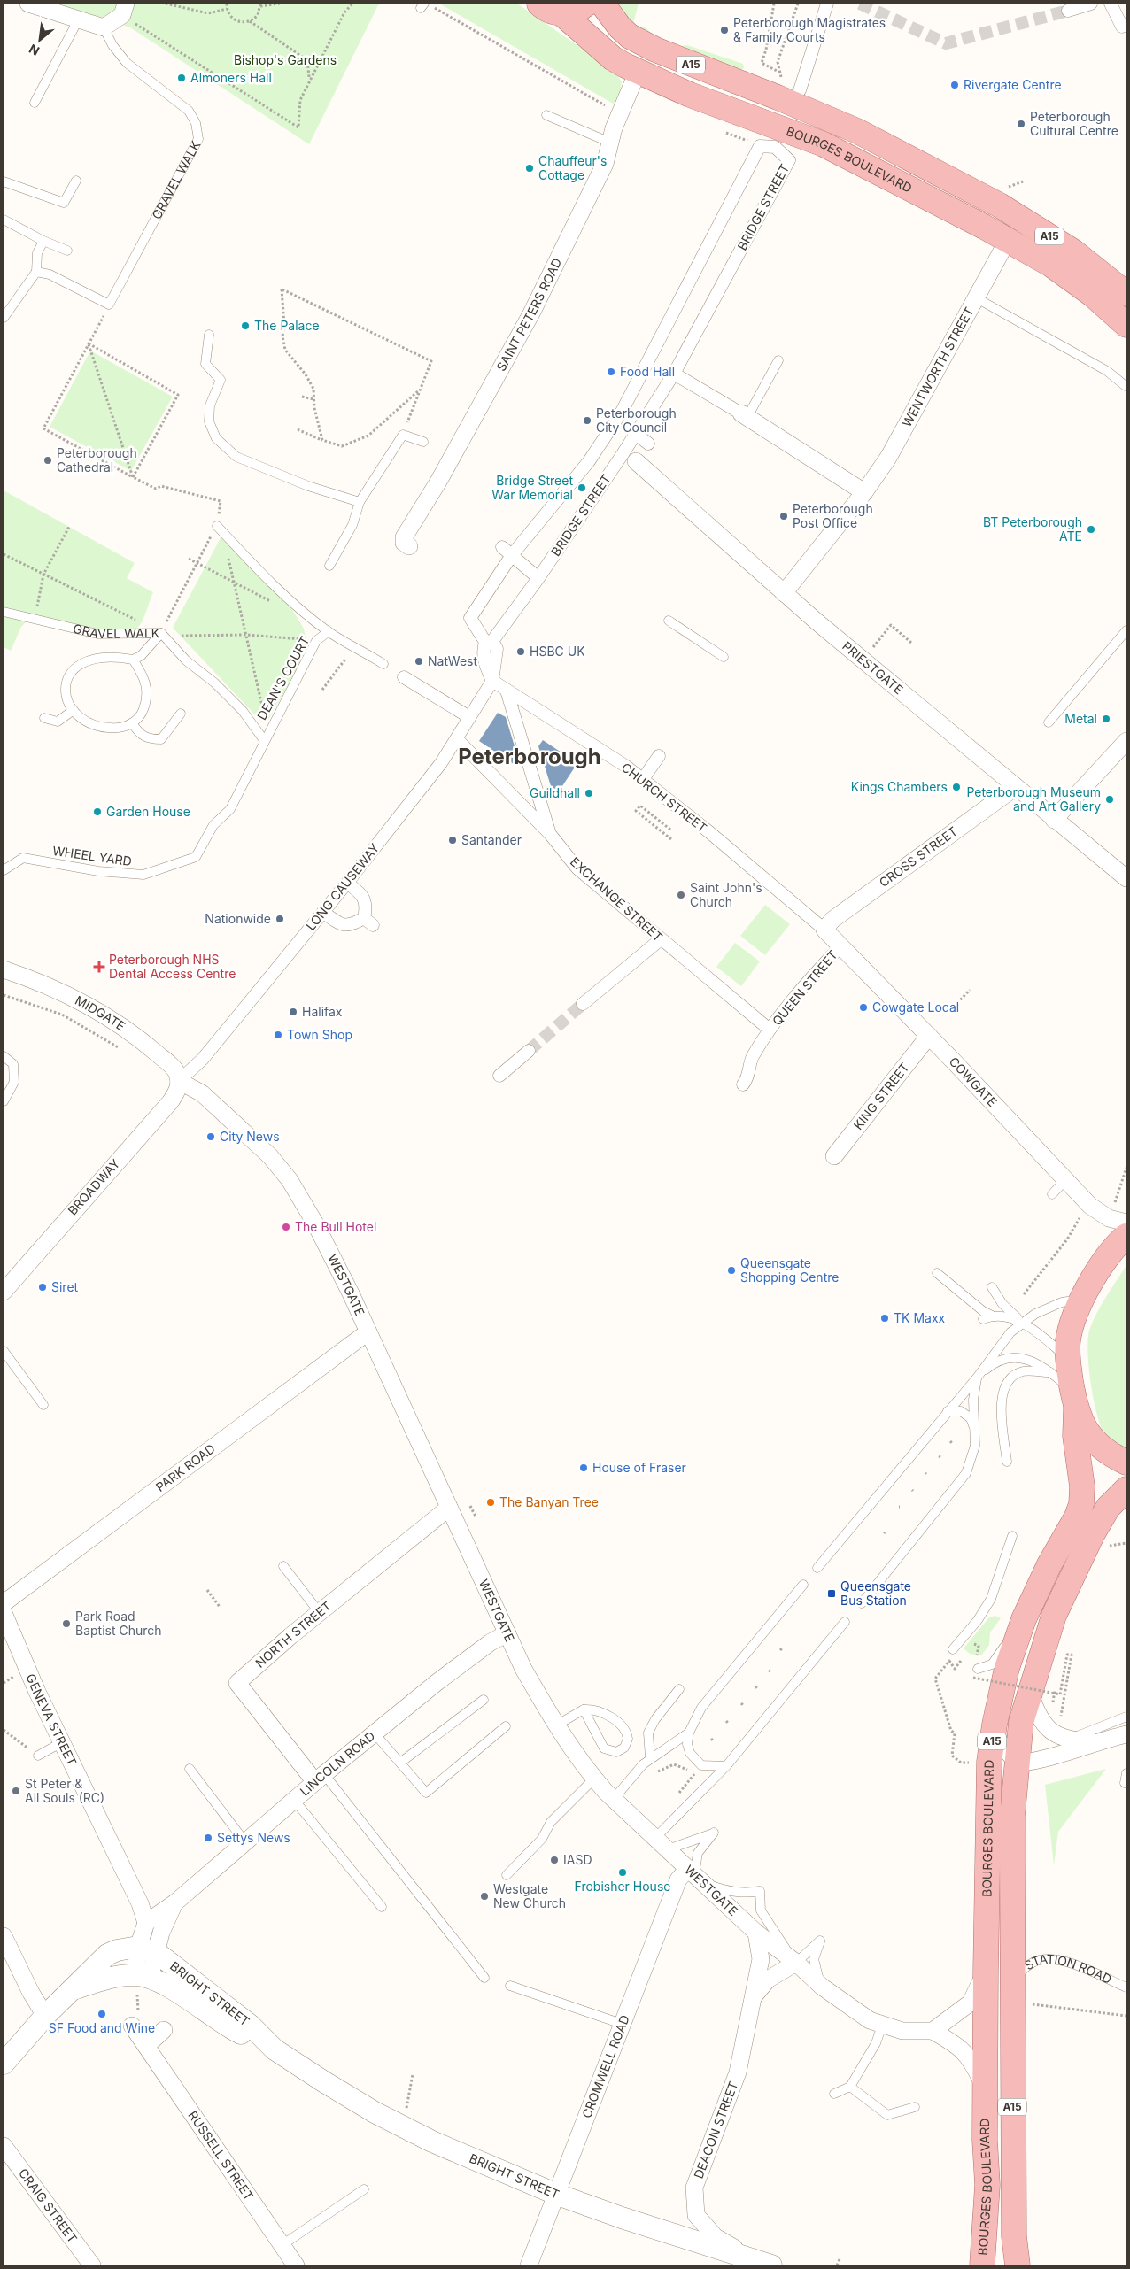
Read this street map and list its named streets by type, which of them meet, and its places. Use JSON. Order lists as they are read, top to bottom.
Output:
{
  "streets": {
    "main road": ["A15", "BOURGES BOULEVARD"],
    "street": [
      "BRIDGE STREET",
      "SAINT PETERS ROAD",
      "WENTWORTH STREET",
      "PRIESTGATE",
      "CHURCH STREET",
      "CROSS STREET",
      "LONG CAUSEWAY",
      "EXCHANGE STREET",
      "QUEEN STREET",
      "MIDGATE",
      "COWGATE",
      "KING STREET",
      "BROADWAY",
      "WESTGATE",
      "PARK ROAD",
      "NORTH STREET",
      "GENEVA STREET",
      "LINCOLN ROAD",
      "BRIGHT STREET",
      "CROMWELL ROAD",
      "DEACON STREET",
      "RUSSELL STREET",
      "CRAIG STREET"
    ],
    "lane": [
      "GRAVEL WALK",
      "DEAN'S COURT",
      "WHEEL YARD",
      "STATION ROAD"
    ]
  },
  "crossings": [
    ["BOURGES BOULEVARD", "SAINT PETERS ROAD"],
    ["BOURGES BOULEVARD", "WENTWORTH STREET"],
    ["BOURGES BOULEVARD", "STATION ROAD"],
    ["GRAVEL WALK", "DEAN'S COURT"],
    ["BRIDGE STREET", "PRIESTGATE"],
    ["WENTWORTH STREET", "PRIESTGATE"],
    ["PRIESTGATE", "CROSS STREET"],
    ["DEAN'S COURT", "WHEEL YARD"],
    ["CHURCH STREET", "CROSS STREET"],
    ["CHURCH STREET", "LONG CAUSEWAY"],
    ["CHURCH STREET", "COWGATE"],
    ["CROSS STREET", "COWGATE"],
    ["LONG CAUSEWAY", "EXCHANGE STREET"],
    ["LONG CAUSEWAY", "MIDGATE"],
    ["LONG CAUSEWAY", "BROADWAY"],
    ["LONG CAUSEWAY", "WESTGATE"],
    ["EXCHANGE STREET", "QUEEN STREET"],
    ["QUEEN STREET", "COWGATE"],
    ["MIDGATE", "BROADWAY"],
    ["MIDGATE", "WESTGATE"],
    ["COWGATE", "KING STREET"],
    ["BROADWAY", "WESTGATE"],
    ["WESTGATE", "PARK ROAD"],
    ["WESTGATE", "NORTH STREET"],
    ["WESTGATE", "LINCOLN ROAD"],
    ["WESTGATE", "CROMWELL ROAD"],
    ["WESTGATE", "DEACON STREET"],
    ["NORTH STREET", "LINCOLN ROAD"],
    ["GENEVA STREET", "LINCOLN ROAD"],
    ["LINCOLN ROAD", "BRIGHT STREET"],
    ["BRIGHT STREET", "CROMWELL ROAD"],
    ["BRIGHT STREET", "DEACON STREET"]
  ],
  "districts": ["Peterborough"],
  "parks": ["Bishop's Gardens"],
  "places": {
    "other": [
      "Peterborough Magistrates & Family Courts",
      "Almoners Hall",
      "Rivergate Centre",
      "Peterborough Cultural Centre",
      "Chauffeur's Cottage",
      "The Palace",
      "Food Hall",
      "Peterborough City Council",
      "Peterborough Cathedral",
      "Bridge Street War Memorial",
      "Peterborough Post Office",
      "BT Peterborough ATE",
      "HSBC UK",
      "NatWest",
      "Metal",
      "Kings Chambers",
      "Guildhall",
      "Peterborough Museum and Art Gallery",
      "Garden House",
      "Santander",
      "Saint John's Church",
      "Nationwide",
      "Cowgate Local",
      "Halifax",
      "Town Shop",
      "City News",
      "The Bull Hotel",
      "Queensgate Shopping Centre",
      "Siret",
      "TK Maxx",
      "House of Fraser",
      "The Banyan Tree",
      "Park Road Baptist Church",
      "St Peter & All Souls (RC)",
      "Settys News",
      "IASD",
      "Frobisher House",
      "Westgate New Church",
      "SF Food and Wine"
    ],
    "health": ["Peterborough NHS Dental Access Centre"],
    "transit": ["Queensgate Bus Station"]
  },
  "north": "bottom left"
}
